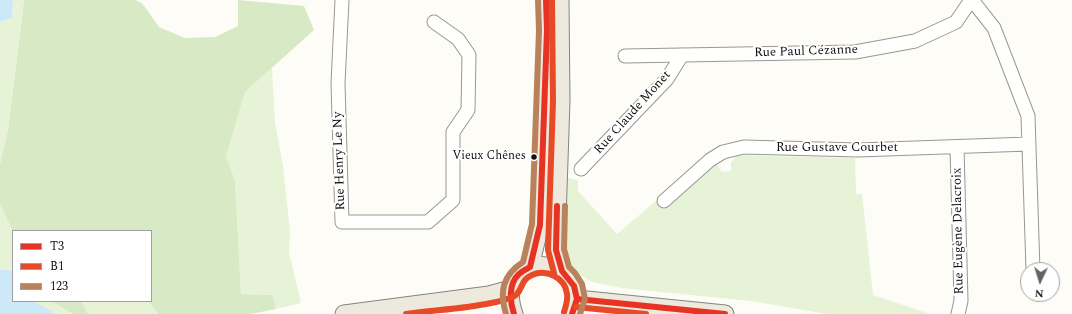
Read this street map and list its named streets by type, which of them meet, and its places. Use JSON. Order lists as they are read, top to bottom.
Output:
{
  "streets": {
    "street": [
      "Rue Paul Cézanne",
      "Rue Claude Monet",
      "Rue Gustave Courbet",
      "Rue Henry Le Ny",
      "Rue Eugène Delacroix"
    ]
  },
  "crossings": [
    ["Rue Paul Cézanne", "Rue Claude Monet"],
    ["Rue Gustave Courbet", "Rue Eugène Delacroix"]
  ],
  "places": ["Vieux Chênes"],
  "lines": ["transit line T3", "transit line B1", "transit line 123"],
  "legend": ["T3", "B1", "123"],
  "north": "bottom"
}
